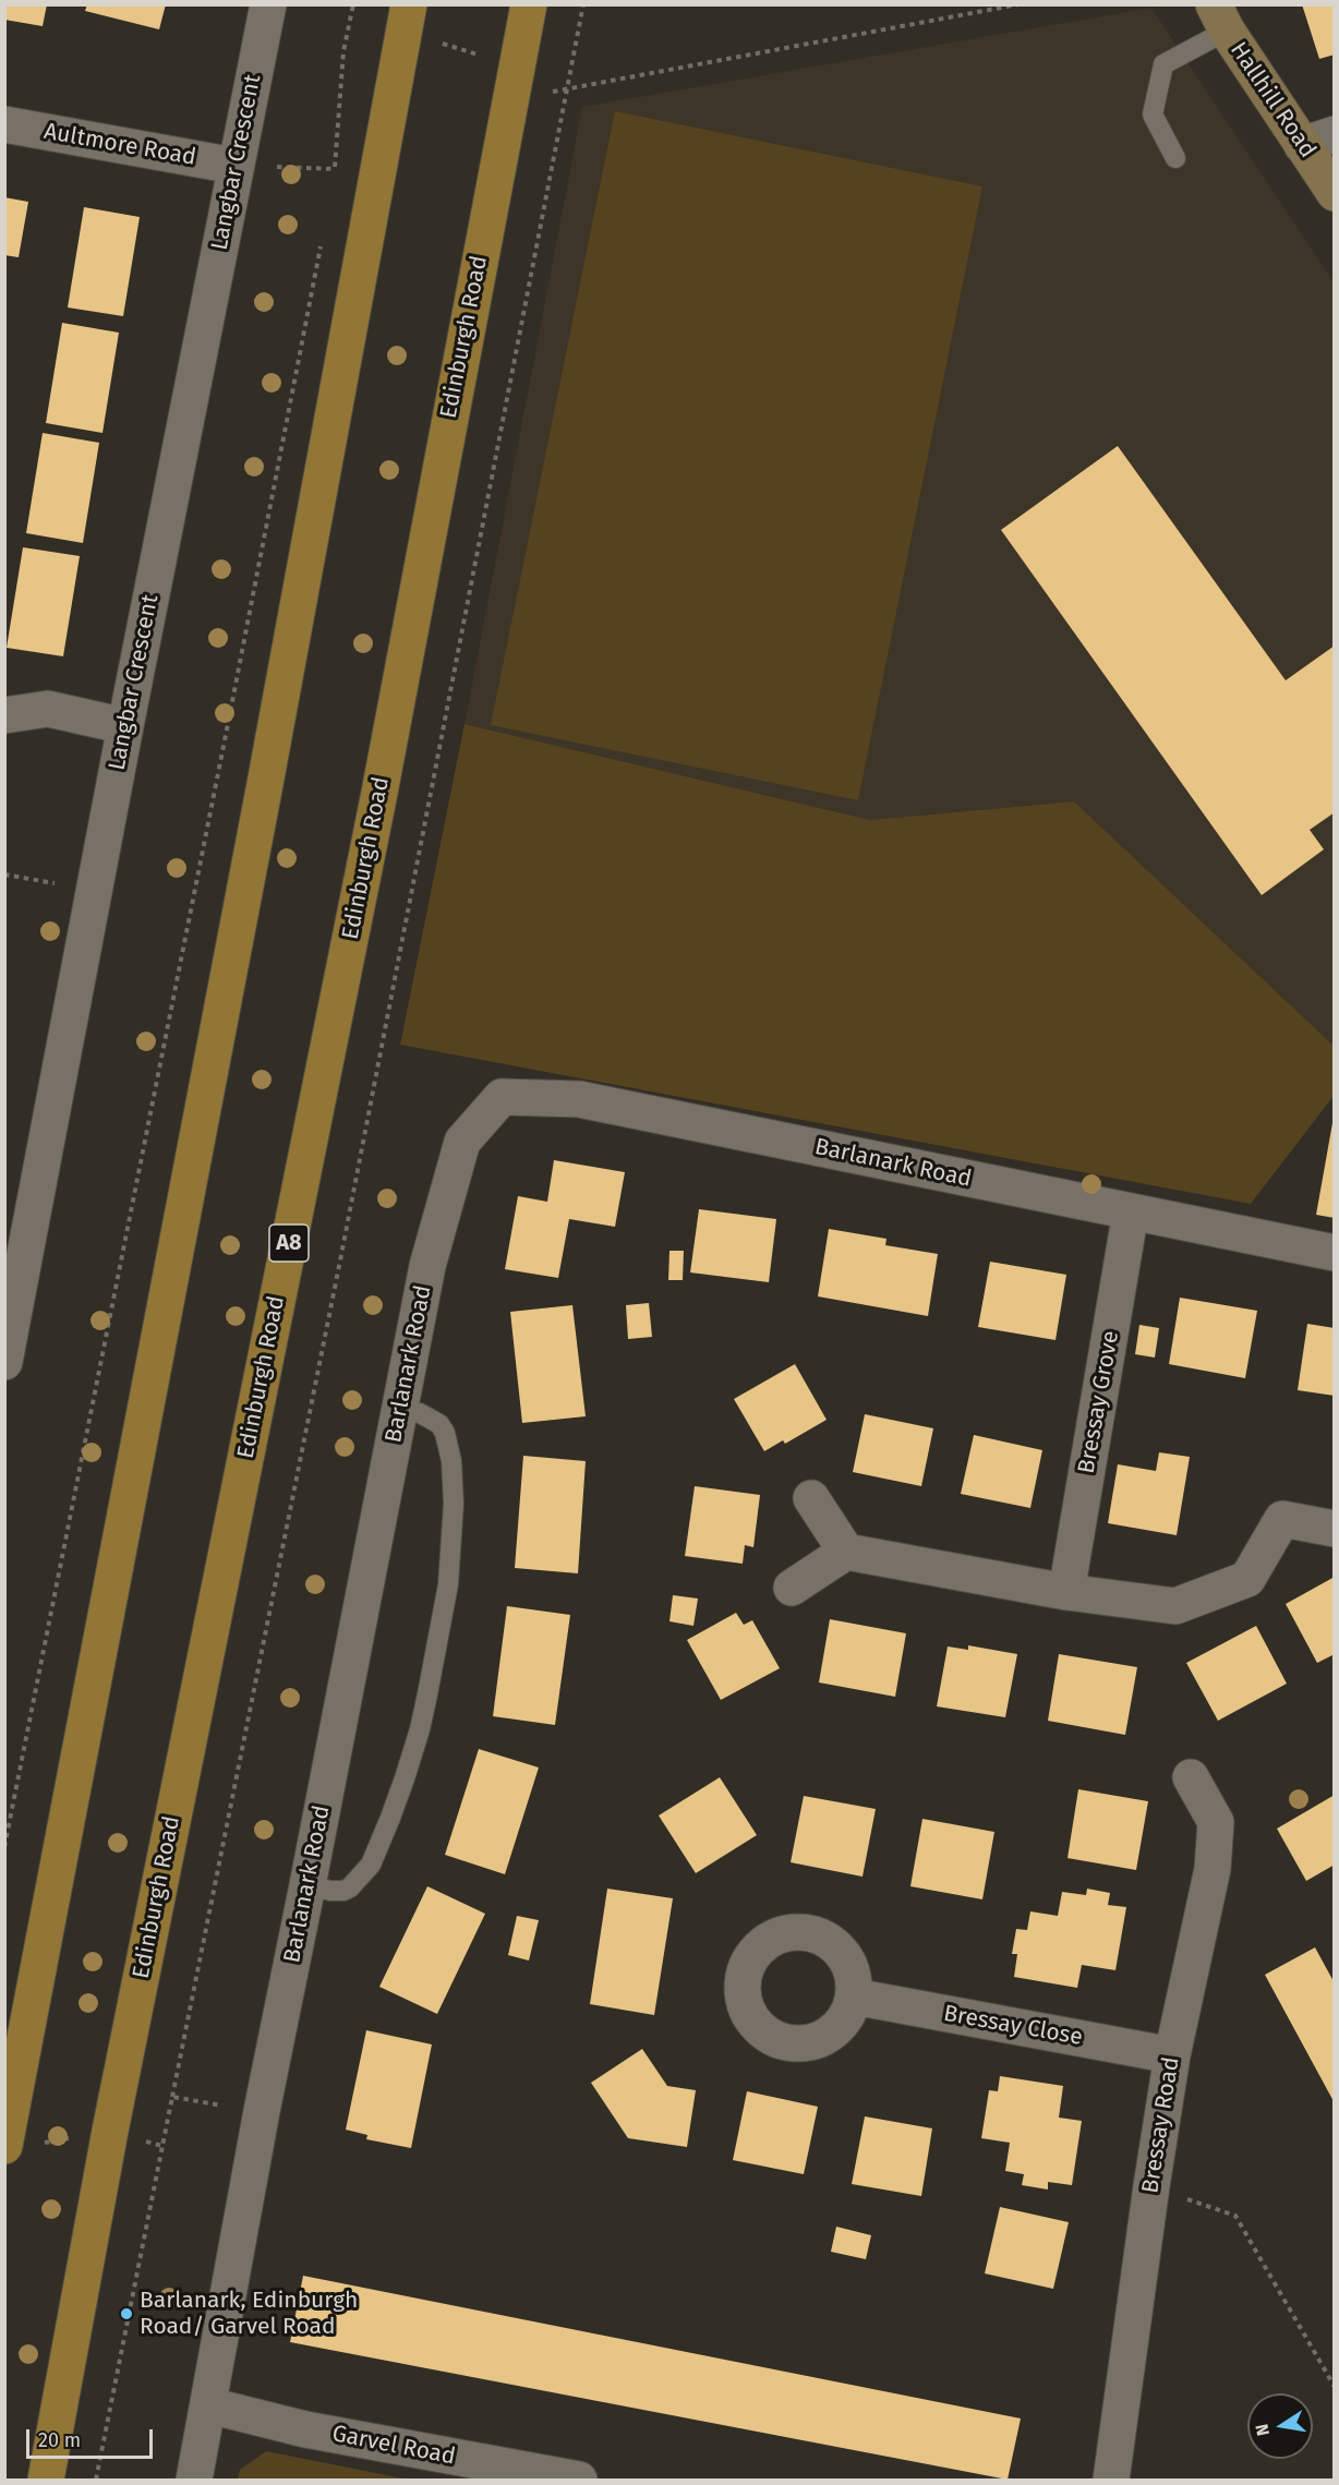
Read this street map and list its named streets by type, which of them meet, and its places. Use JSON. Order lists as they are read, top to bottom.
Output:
{
  "streets": {
    "main road": ["Edinburgh Road", "A8"],
    "street": [
      "Hallhill Road",
      "Aultmore Road",
      "Langbar Crescent",
      "Barlanark Road",
      "Bressay Grove",
      "Bressay Close",
      "Bressay Road",
      "Garvel Road"
    ]
  },
  "crossings": [
    ["Aultmore Road", "Langbar Crescent"],
    ["Barlanark Road", "Bressay Grove"],
    ["Barlanark Road", "Garvel Road"],
    ["Bressay Close", "Bressay Road"]
  ],
  "places": ["Barlanark, Edinburgh Road/ Garvel Road"],
  "scale_bar": "20 m",
  "north": "left"
}
